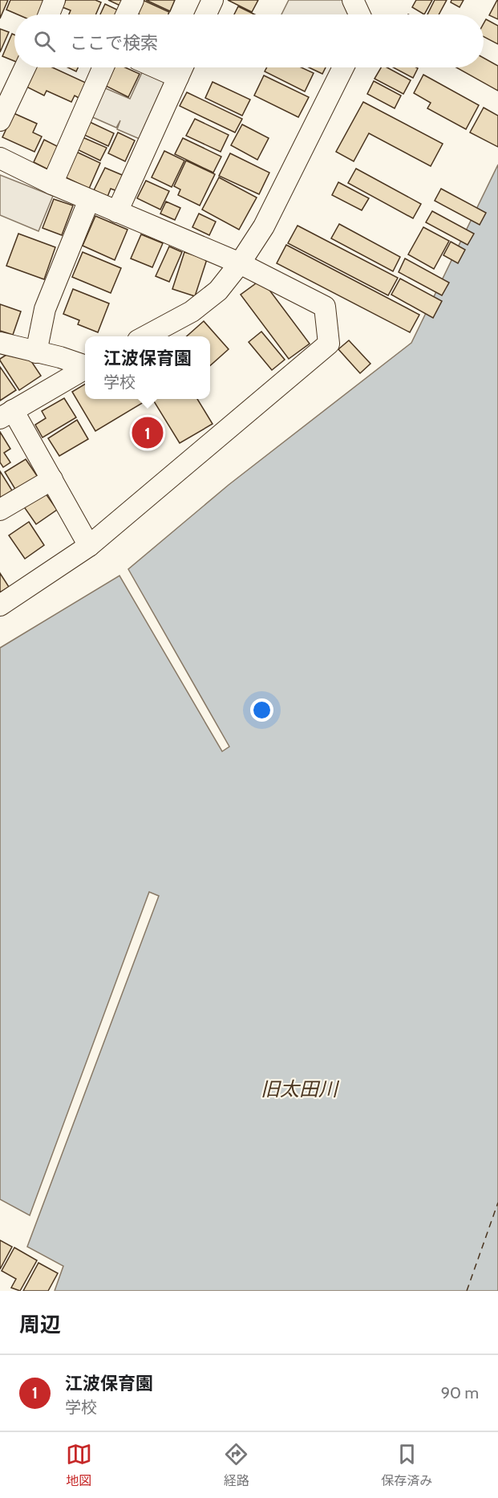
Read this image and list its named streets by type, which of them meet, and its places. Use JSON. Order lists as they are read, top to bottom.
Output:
{
  "water": ["旧太田川"],
  "page": {
    "search": "ここで検索",
    "popup": ["江波保育園", "学校"],
    "pins": "1",
    "heading": "周辺",
    "list": [
      {
        "mark": "1",
        "name": "江波保育園",
        "note": "学校",
        "value": "90 m"
      }
    ],
    "nav": ["地図", "経路", "保存済み"]
  }
}
